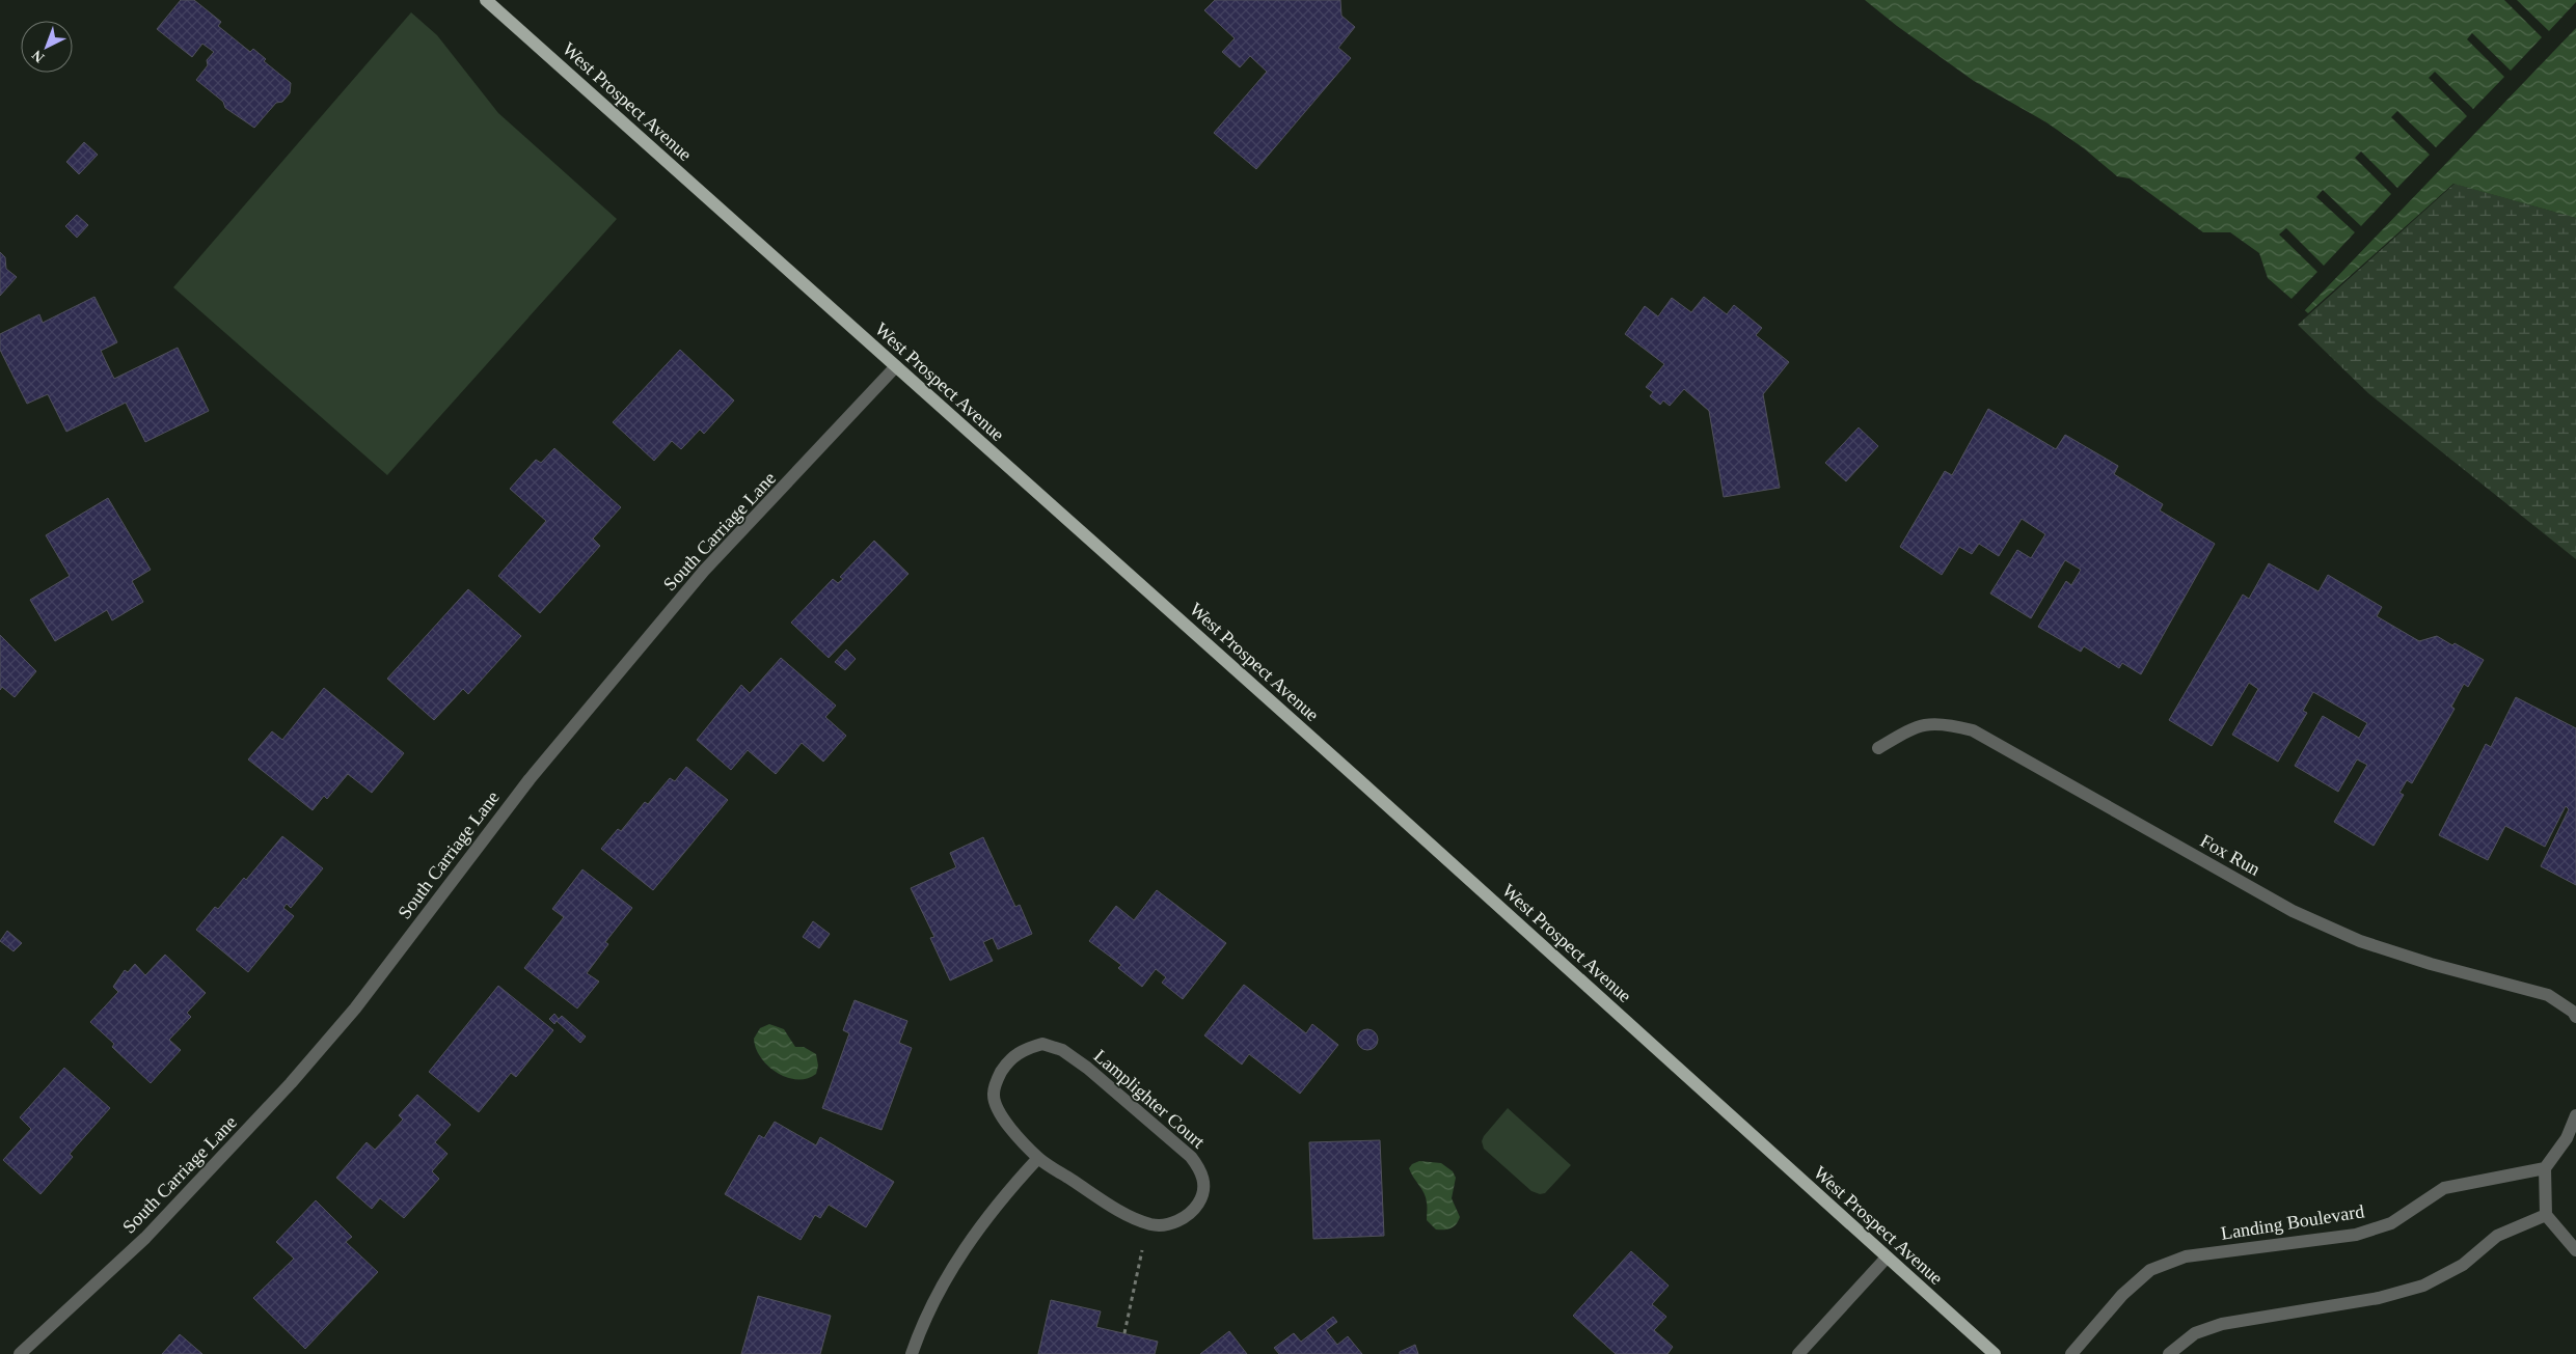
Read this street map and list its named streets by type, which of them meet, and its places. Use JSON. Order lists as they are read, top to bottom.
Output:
{
  "streets": {
    "main road": ["West Prospect Avenue"],
    "street": [
      "South Carriage Lane",
      "Fox Run",
      "Lamplighter Court",
      "Landing Boulevard"
    ]
  },
  "crossings": [
    ["West Prospect Avenue", "South Carriage Lane"]
  ],
  "north": "bottom left"
}
